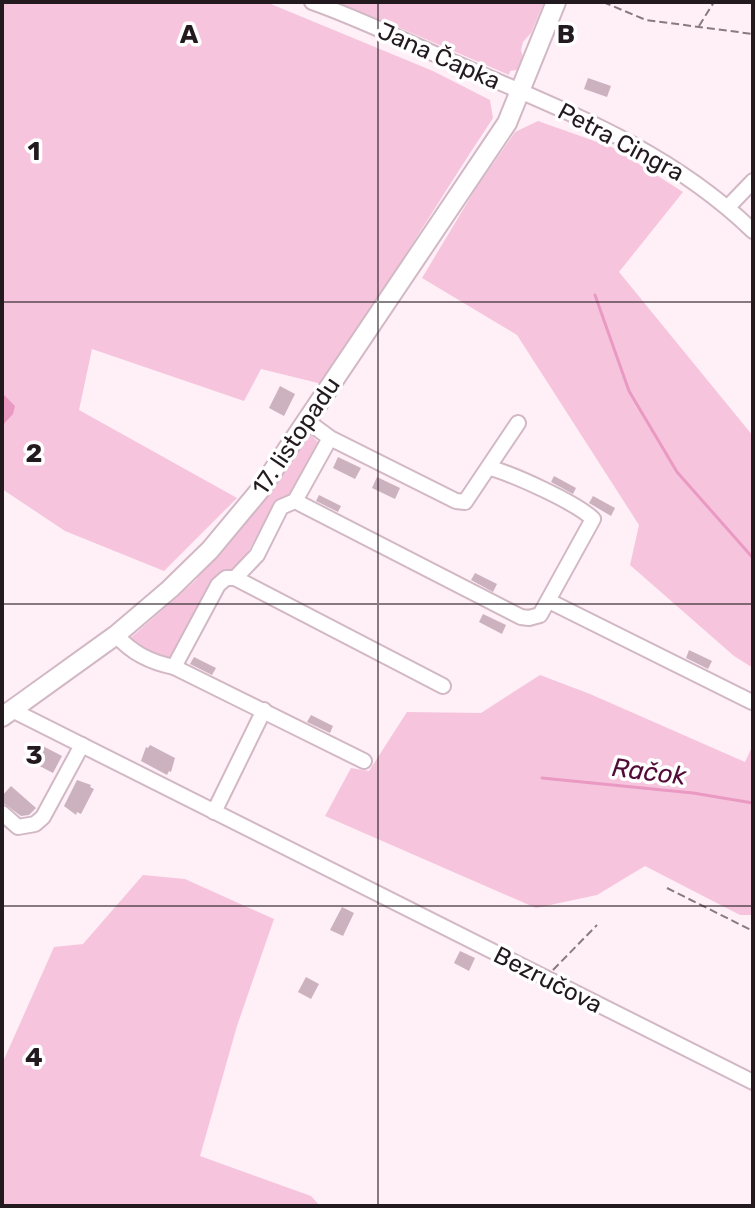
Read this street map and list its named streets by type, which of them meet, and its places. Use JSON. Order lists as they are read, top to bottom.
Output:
{
  "streets": {
    "main road": ["17. listopadu"],
    "street": ["Jana Čapka", "Petra Cingra", "Bezručova"]
  },
  "crossings": [
    ["Jana Čapka", "Petra Cingra"],
    ["Jana Čapka", "17. listopadu"],
    ["Petra Cingra", "17. listopadu"],
    ["17. listopadu", "Bezručova"]
  ],
  "water": ["Račok"],
  "grid": {
    "columns": ["A", "B"],
    "rows": [
      "1",
      "2",
      "3",
      "4"
    ]
  }
}
